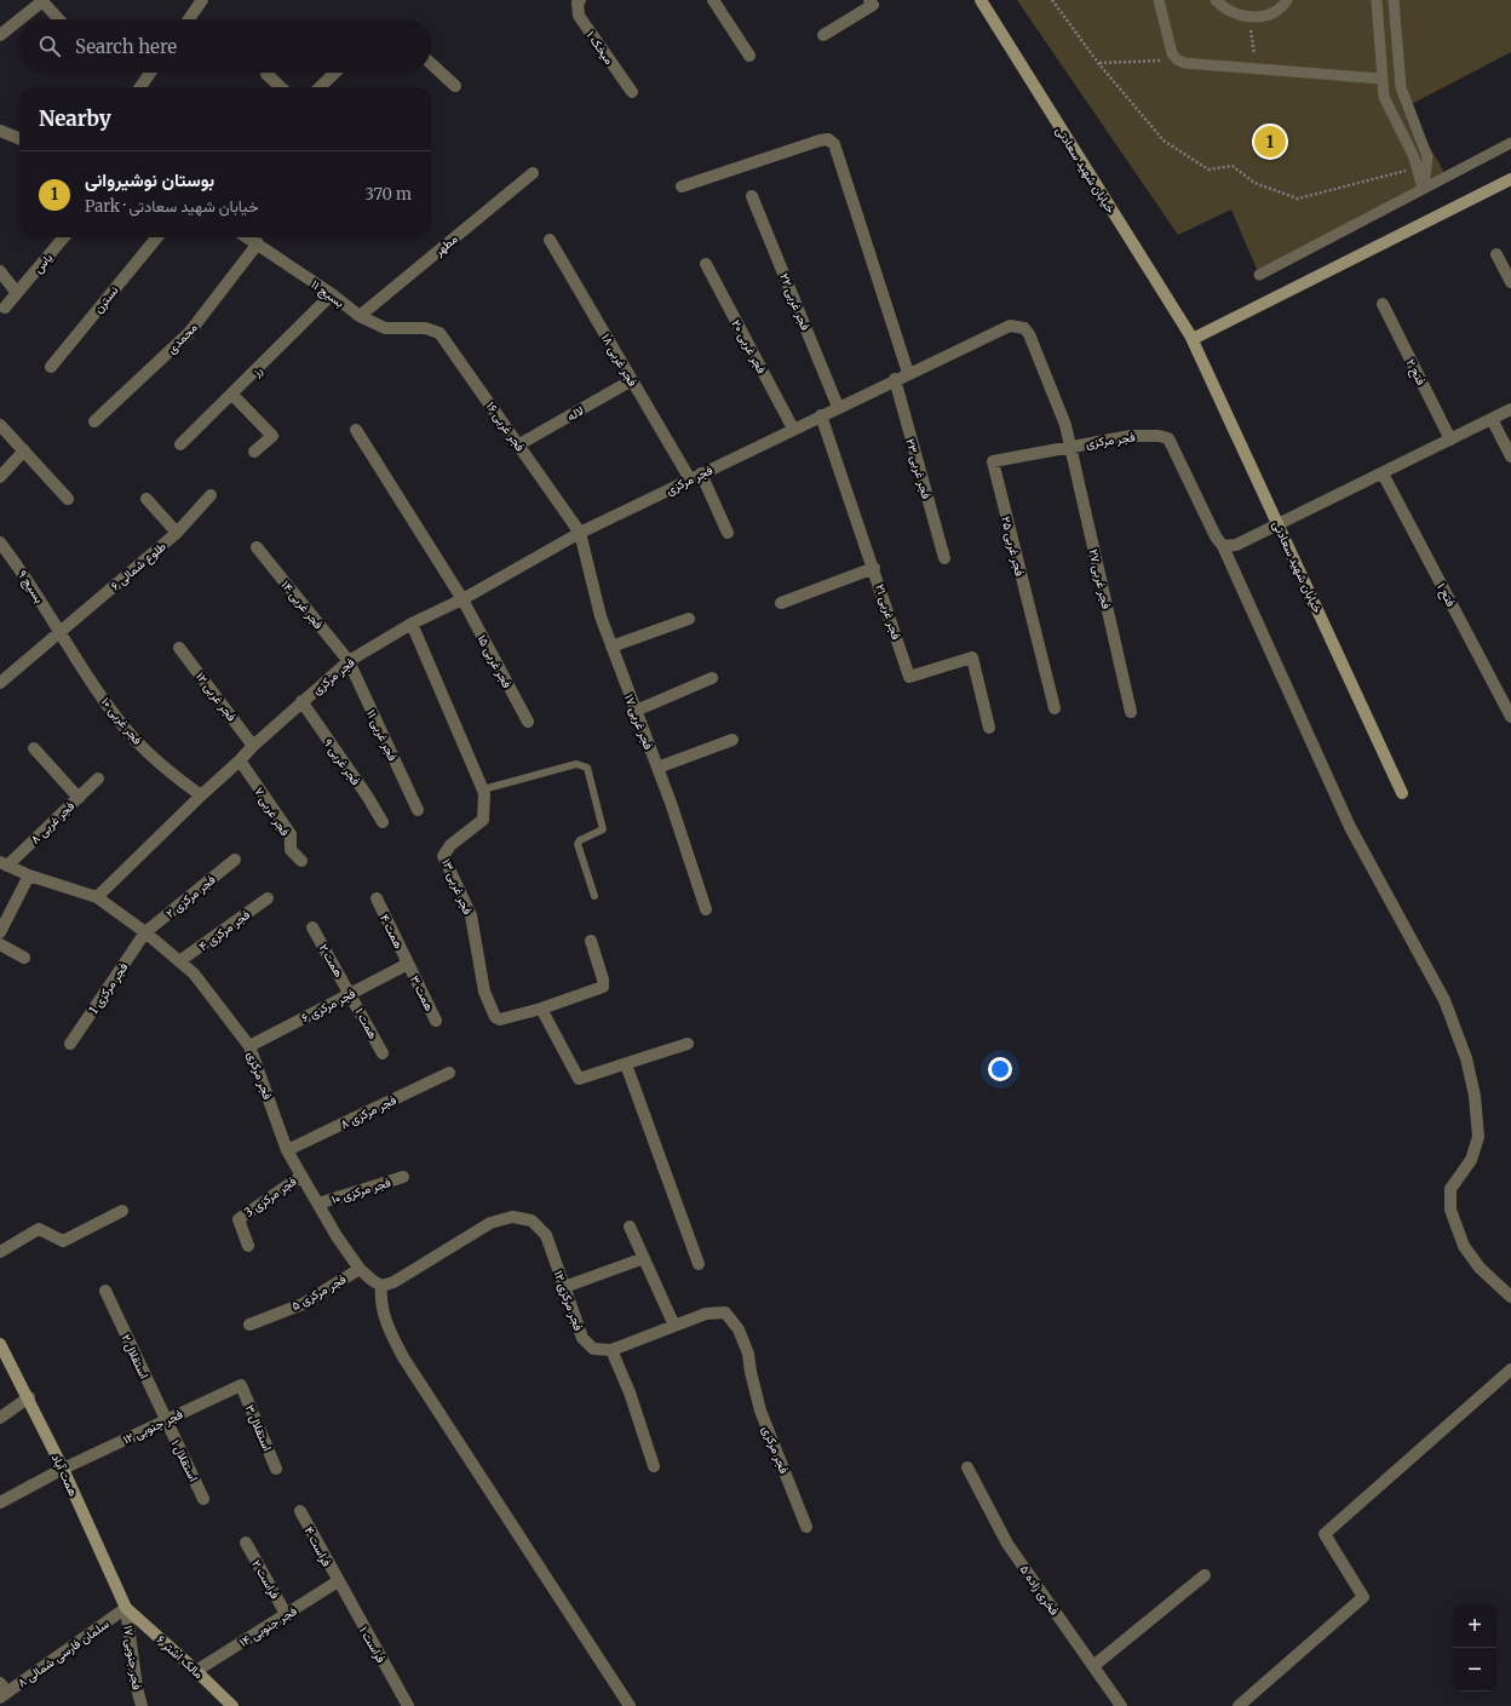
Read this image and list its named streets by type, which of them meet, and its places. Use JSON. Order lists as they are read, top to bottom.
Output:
{
  "streets": {
    "main road": ["خیابان شهید سعادتی", "همت آباد", "مالک اشتر ۶"],
    "street": [
      "میخک ۱",
      "مطهر",
      "یاس",
      "بسیج ۱۱",
      "نسترن",
      "فجر غربی ۲۲",
      "محمدی",
      "فجر غربی ۲۰",
      "فجر غربی ۱۸",
      "رز",
      "فتح ۲",
      "لاله",
      "فجر غربی ۱۶",
      "فجر مرکزی",
      "فجر غربی ۲۳",
      "فجر غربی ۲۵",
      "طلوع شمالی ۶",
      "فجر غربی ۲۷",
      "بسیج ۹",
      "فتح ۱",
      "فجر غربی ۱۴",
      "فجر غربی ۲۱",
      "فجر غربی ۱۵",
      "فجر غربی ۱۲",
      "فجر غربی ۱۰",
      "فجر غربی ۱۷",
      "فجر غربی ۱۱",
      "فجر غربی ۹",
      "فجر غربی ۷",
      "فجر غربی ۸",
      "فجر غربی ۱۳",
      "فجر مرکزی ۲",
      "فجر مرکزی ۴",
      "همت ۴",
      "همت ۲",
      "فجر مرکزی 1",
      "همت ۳",
      "فجر مرکزی ۶",
      "همت ۱",
      "فجر مرکزی ۸",
      "فجر مرکزی ۱۰",
      "فجر مرکزی 3",
      "فجر مرکزی ۵",
      "فجر مرکزی ۱۲",
      "استقلال ۲",
      "فجر جنوبی ۱۲",
      "استقلال ۳",
      "استقلال ۱",
      "فراست ۴",
      "فراست ۲",
      "فخری زاده ۵",
      "فجر جنوبی ۱۴",
      "فراست ۱",
      "سلمان فارسی شمالی ۸",
      "فجر جنوبی ۱۷"
    ]
  },
  "crossings": [
    ["مطهر", "بسیج ۱۱"],
    ["بسیج ۱۱", "محمدی"],
    ["بسیج ۱۱", "رز"],
    ["بسیج ۱۱", "فجر غربی ۱۶"],
    ["فجر غربی ۲۲", "فجر مرکزی"],
    ["فجر غربی ۲۰", "فجر مرکزی"],
    ["فجر غربی ۱۸", "لاله"],
    ["فجر غربی ۱۸", "فجر مرکزی"],
    ["لاله", "فجر غربی ۱۶"],
    ["فجر غربی ۱۶", "فجر مرکزی"],
    ["فجر غربی ۱۶", "فجر غربی ۱۷"],
    ["فجر مرکزی", "فجر غربی ۲۳"],
    ["فجر مرکزی", "فجر غربی ۲۵"],
    ["فجر مرکزی", "فجر غربی ۲۷"],
    ["فجر مرکزی", "فجر غربی ۱۴"],
    ["فجر مرکزی", "فجر غربی ۲۱"],
    ["فجر مرکزی", "فجر غربی ۱۵"],
    ["فجر مرکزی", "فجر غربی ۱۲"],
    ["فجر مرکزی", "فجر غربی ۱۰"],
    ["فجر مرکزی", "فجر غربی ۱۷"],
    ["فجر مرکزی", "فجر غربی ۱۱"],
    ["فجر مرکزی", "فجر غربی ۹"],
    ["فجر مرکزی", "فجر غربی ۷"],
    ["فجر مرکزی", "فجر غربی ۸"],
    ["فجر مرکزی", "فجر غربی ۱۳"],
    ["فجر مرکزی", "فجر مرکزی ۲"],
    ["فجر مرکزی", "فجر مرکزی ۴"],
    ["فجر مرکزی", "فجر مرکزی 1"],
    ["فجر مرکزی", "فجر مرکزی ۶"],
    ["فجر مرکزی", "فجر مرکزی ۸"],
    ["فجر مرکزی", "فجر مرکزی ۱۰"],
    ["فجر مرکزی", "فجر مرکزی 3"],
    ["فجر مرکزی", "فجر مرکزی ۵"],
    ["فجر مرکزی", "فجر مرکزی ۱۲"],
    ["فجر غربی ۲۵", "فجر غربی ۲۷"],
    ["طلوع شمالی ۶", "بسیج ۹"],
    ["طلوع شمالی ۶", "فجر غربی ۱۰"],
    ["بسیج ۹", "فجر غربی ۱۰"],
    ["فجر غربی ۱۴", "فجر غربی ۱۱"],
    ["فجر مرکزی ۲", "فجر مرکزی 1"],
    ["همت ۴", "همت ۳"],
    ["همت ۴", "فجر مرکزی ۶"],
    ["همت ۲", "فجر مرکزی ۶"],
    ["همت ۲", "همت ۱"],
    ["همت ۳", "فجر مرکزی ۶"],
    ["فجر مرکزی ۶", "همت ۱"],
    ["استقلال ۲", "فجر جنوبی ۱۲"],
    ["استقلال ۲", "استقلال ۱"],
    ["فجر جنوبی ۱۲", "استقلال ۳"],
    ["فجر جنوبی ۱۲", "استقلال ۱"],
    ["فجر جنوبی ۱۲", "همت آباد"],
    ["همت آباد", "سلمان فارسی شمالی ۸"],
    ["همت آباد", "مالک اشتر ۶"],
    ["همت آباد", "فجر جنوبی ۱۷"],
    ["فراست ۴", "فجر جنوبی ۱۴"],
    ["فراست ۴", "فراست ۱"],
    ["فراست ۲", "فجر جنوبی ۱۴"],
    ["فجر جنوبی ۱۴", "فراست ۱"],
    ["فجر جنوبی ۱۴", "مالک اشتر ۶"],
    ["سلمان فارسی شمالی ۸", "مالک اشتر ۶"],
    ["سلمان فارسی شمالی ۸", "فجر جنوبی ۱۷"],
    ["مالک اشتر ۶", "فجر جنوبی ۱۷"]
  ],
  "page": {
    "search": "Search here",
    "heading": "Nearby",
    "pins": "1",
    "list": [
      {
        "mark": "1",
        "name": "بوستان نوشیروانی",
        "note": "Park · خیابان شهید سعادتی",
        "value": "370 m"
      }
    ],
    "map_buttons": ["+", "−"]
  }
}
